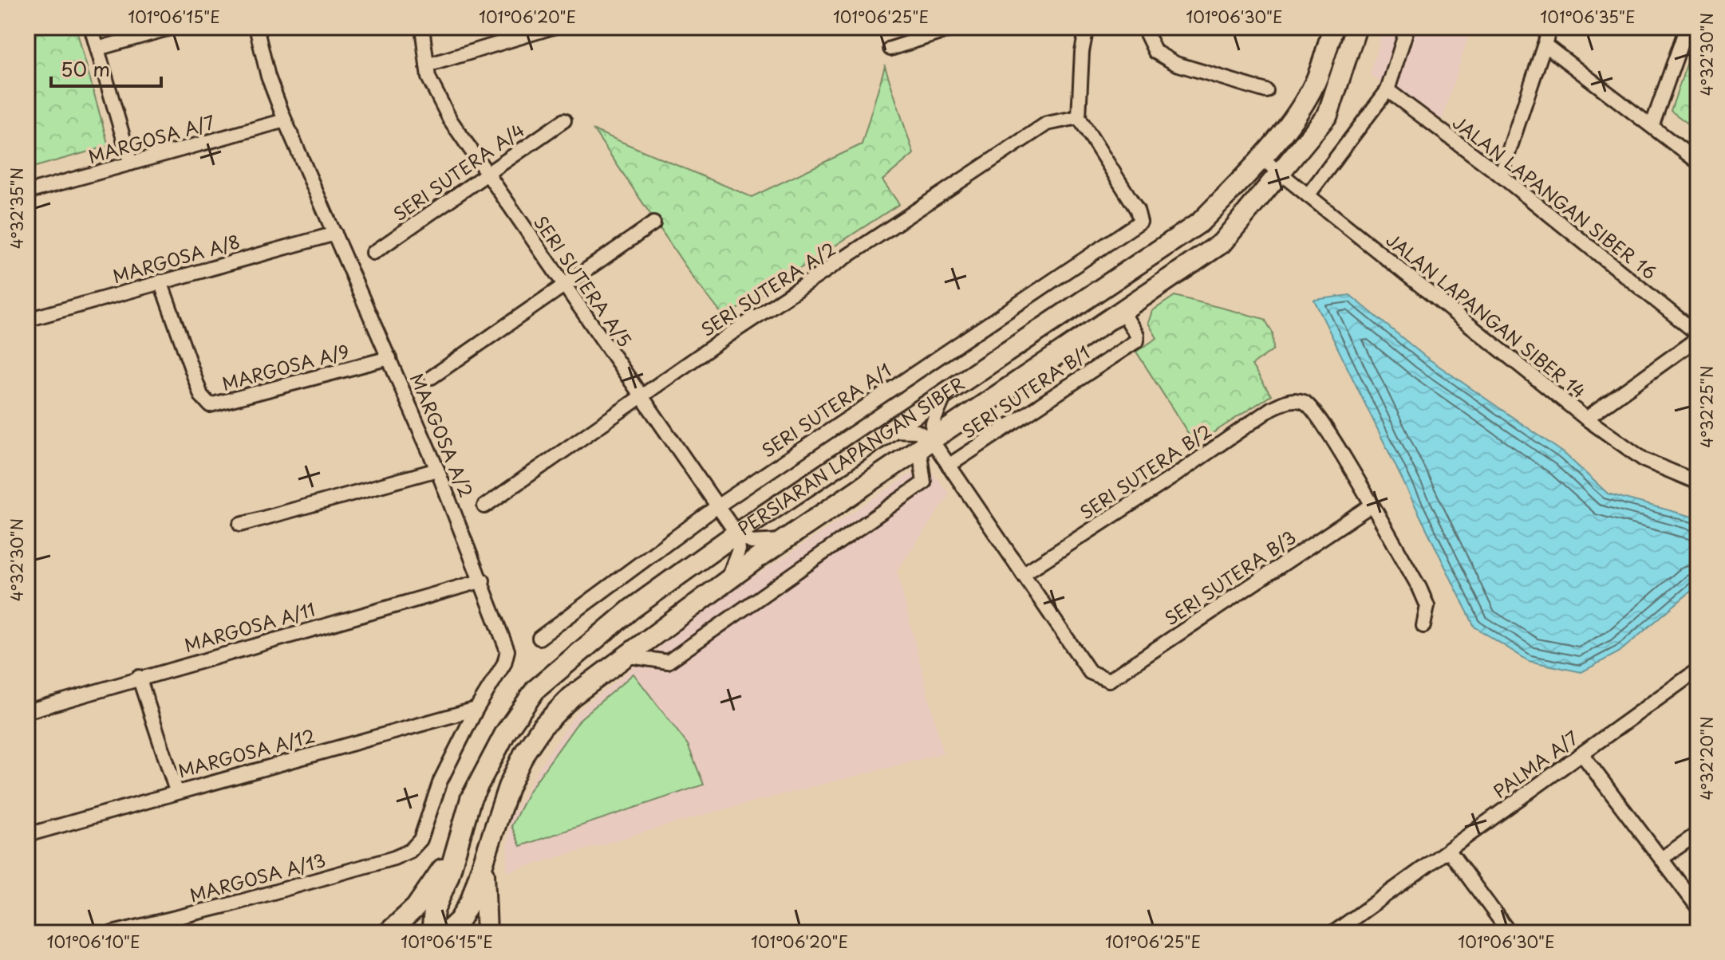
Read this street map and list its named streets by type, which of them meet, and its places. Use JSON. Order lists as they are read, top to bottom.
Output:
{
  "streets": {
    "main road": ["PERSIARAN LAPANGAN SIBER"],
    "street": [
      "MARGOSA A/7",
      "SERI SUTERA A/4",
      "JALAN LAPANGAN SIBER 16",
      "MARGOSA A/8",
      "SERI SUTERA A/5",
      "SERI SUTERA A/2",
      "JALAN LAPANGAN SIBER 14",
      "MARGOSA A/9",
      "SERI SUTERA B/1",
      "SERI SUTERA A/1",
      "MARGOSA A/2",
      "SERI SUTERA B/2",
      "SERI SUTERA B/3",
      "MARGOSA A/11",
      "MARGOSA A/12",
      "PALMA A/7",
      "MARGOSA A/13"
    ]
  },
  "crossings": [
    ["MARGOSA A/7", "MARGOSA A/2"],
    ["SERI SUTERA A/4", "SERI SUTERA A/5"],
    ["MARGOSA A/8", "MARGOSA A/9"],
    ["MARGOSA A/8", "MARGOSA A/2"],
    ["SERI SUTERA A/5", "SERI SUTERA A/2"],
    ["SERI SUTERA A/5", "SERI SUTERA A/1"],
    ["SERI SUTERA A/5", "PERSIARAN LAPANGAN SIBER"],
    ["SERI SUTERA A/2", "SERI SUTERA A/1"],
    ["JALAN LAPANGAN SIBER 14", "PERSIARAN LAPANGAN SIBER"],
    ["MARGOSA A/9", "MARGOSA A/2"],
    ["SERI SUTERA B/1", "PERSIARAN LAPANGAN SIBER"],
    ["MARGOSA A/2", "MARGOSA A/11"],
    ["MARGOSA A/2", "MARGOSA A/12"],
    ["MARGOSA A/2", "MARGOSA A/13"],
    ["SERI SUTERA B/2", "SERI SUTERA B/3"]
  ],
  "scale_bar": "50 m",
  "coordinates": [
    "101°06'15\"E",
    "101°06'20\"E",
    "101°06'25\"E",
    "101°06'30\"E",
    "101°06'35\"E",
    "4°32'30\"N",
    "4°32'35\"N",
    "4°32'25\"N",
    "4°32'20\"N",
    "101°06'10\"E"
  ]
}
